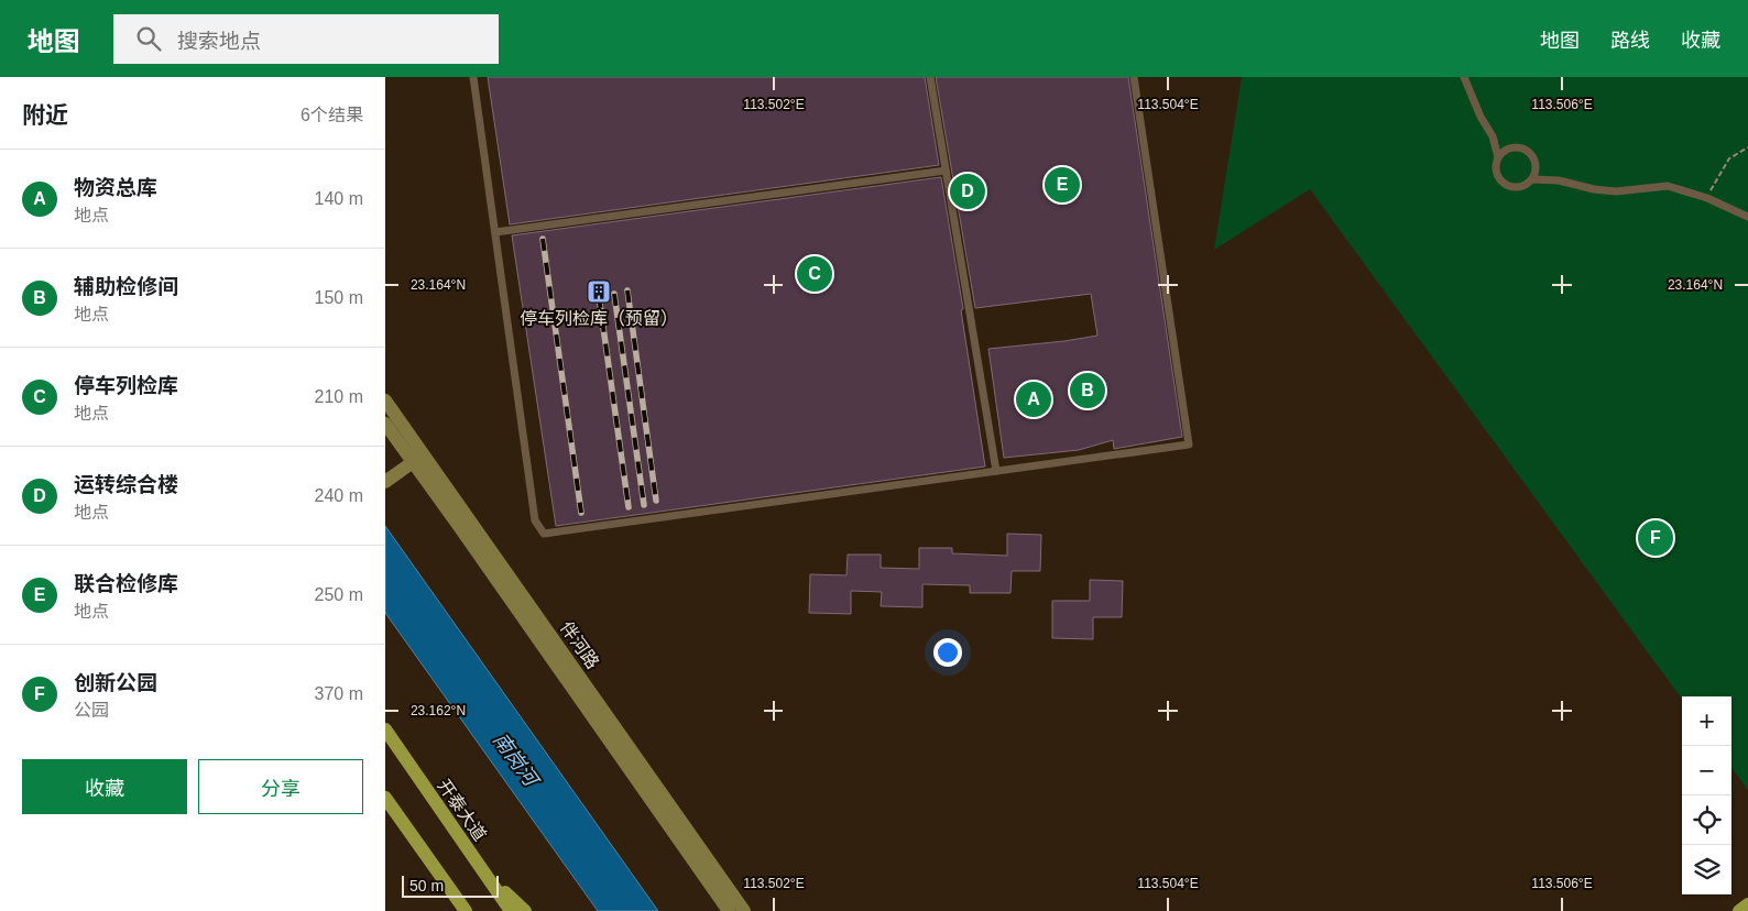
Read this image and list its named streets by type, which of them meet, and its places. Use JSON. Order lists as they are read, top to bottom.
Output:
{
  "streets": {
    "main road": ["开泰大道"],
    "street": ["伴河路"]
  },
  "water": ["南岗河"],
  "places": {
    "building": ["停车列检库（预留）"]
  },
  "scale_bar": "50 m",
  "page": {
    "header": "地图",
    "search": "搜索地点",
    "nav": ["地图", "路线", "收藏"],
    "heading": ["附近", "6个结果"],
    "list": [
      {
        "mark": "A",
        "name": "物资总库",
        "note": "地点",
        "value": "140 m"
      },
      {
        "mark": "B",
        "name": "辅助检修间",
        "note": "地点",
        "value": "150 m"
      },
      {
        "mark": "C",
        "name": "停车列检库",
        "note": "地点",
        "value": "210 m"
      },
      {
        "mark": "D",
        "name": "运转综合楼",
        "note": "地点",
        "value": "240 m"
      },
      {
        "mark": "E",
        "name": "联合检修库",
        "note": "地点",
        "value": "250 m"
      },
      {
        "mark": "F",
        "name": "创新公园",
        "note": "公园",
        "value": "370 m"
      }
    ],
    "pins": [
      "E",
      "D",
      "C",
      "B",
      "A",
      "F"
    ],
    "map_buttons": ["+", "−"],
    "buttons": ["收藏", "分享"],
    "scale": "50 m"
  },
  "coordinates": [
    "113.502°E",
    "113.504°E",
    "113.506°E",
    "23.164°N",
    "23.162°N"
  ]
}
